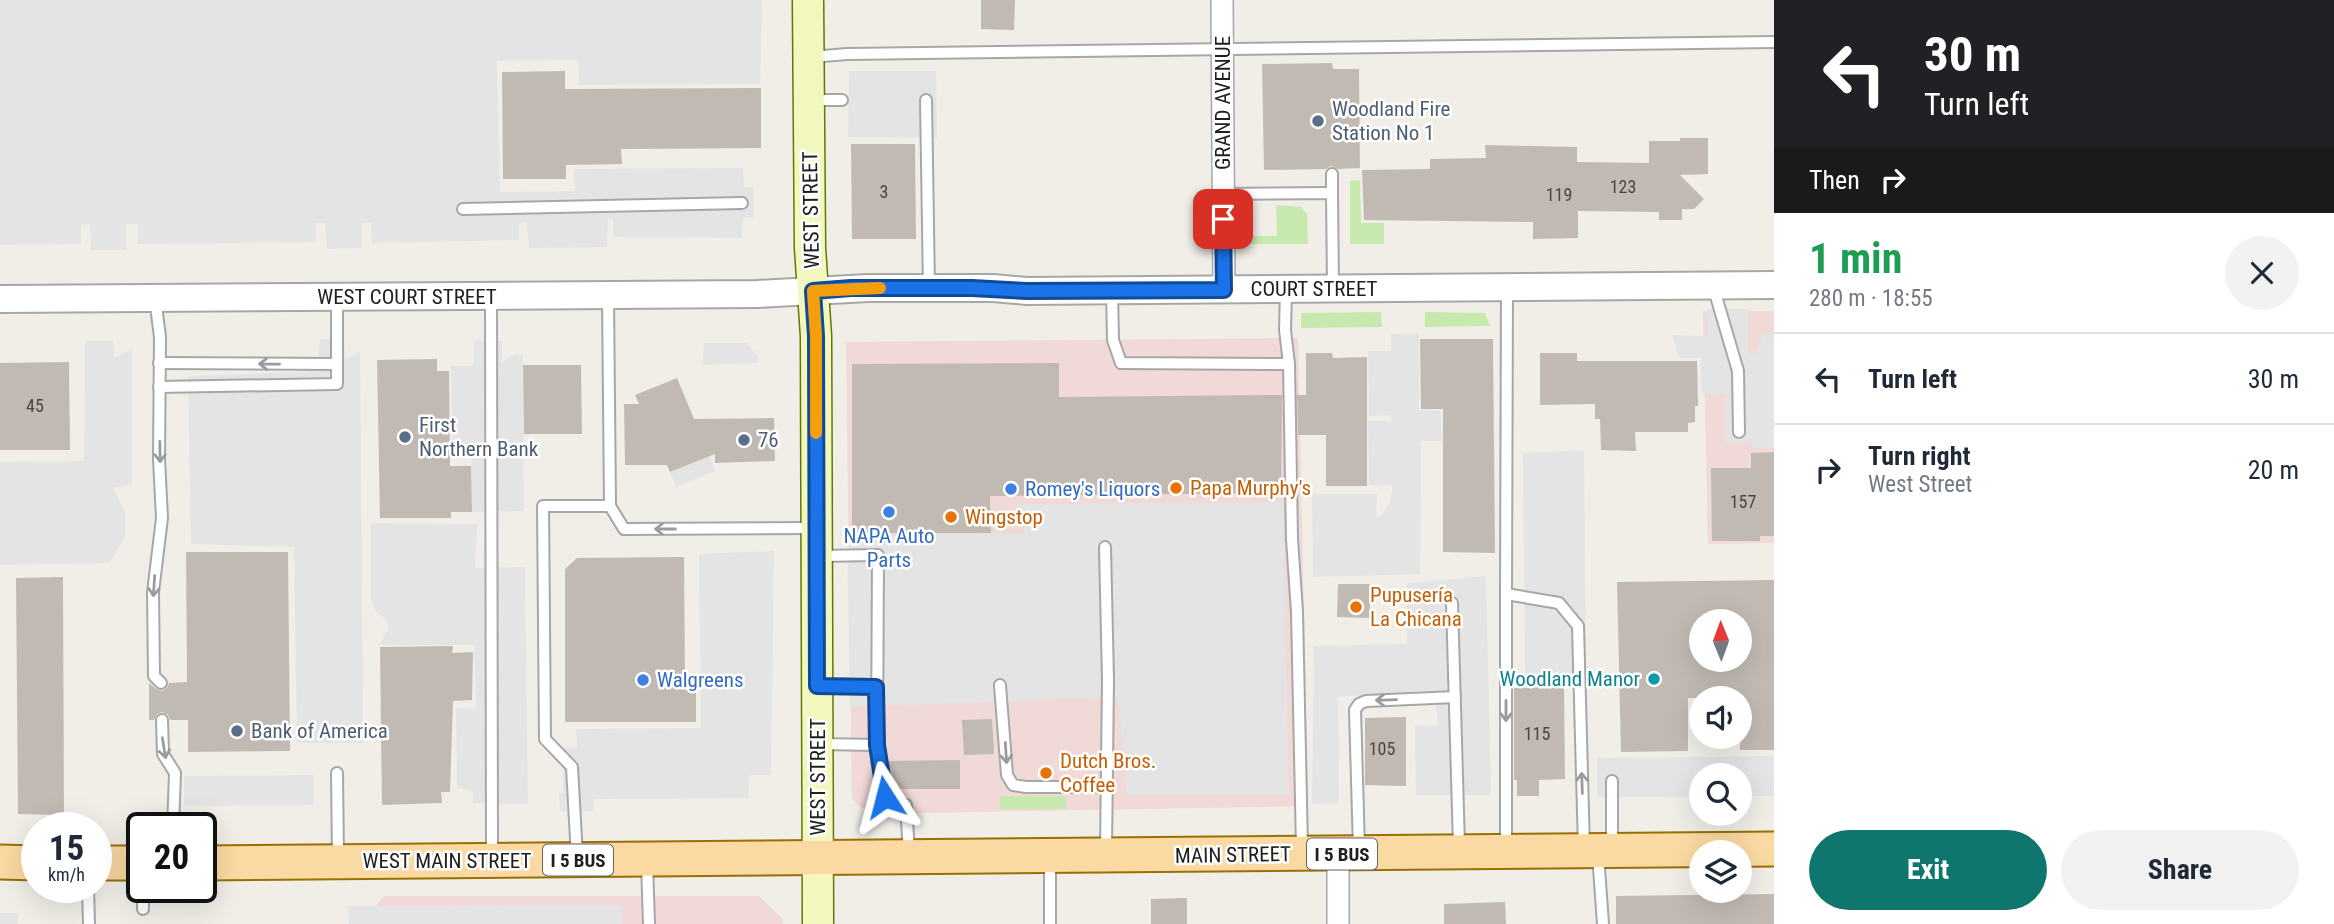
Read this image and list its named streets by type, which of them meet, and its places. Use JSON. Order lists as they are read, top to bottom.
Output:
{
  "streets": {
    "main road": [
      "WEST STREET",
      "I 5 BUS",
      "MAIN STREET",
      "WEST MAIN STREET"
    ],
    "street": ["GRAND AVENUE", "COURT STREET", "WEST COURT STREET"]
  },
  "crossings": [
    ["GRAND AVENUE", "COURT STREET"],
    ["WEST STREET", "COURT STREET"],
    ["WEST STREET", "WEST COURT STREET"],
    ["WEST STREET", "MAIN STREET"],
    ["WEST STREET", "WEST MAIN STREET"],
    ["COURT STREET", "WEST COURT STREET"],
    ["MAIN STREET", "WEST MAIN STREET"]
  ],
  "places": [
    "Woodland Fire Station No 1",
    "First Northern Bank",
    "76",
    "Papa Murphy's",
    "Romey's Liquors",
    "NAPA Auto Parts",
    "Wingstop",
    "Pupusería La Chicana",
    "Woodland Manor",
    "Walgreens",
    "Bank of America",
    "Dutch Bros. Coffee"
  ],
  "house_numbers": [
    "123",
    "3",
    "119",
    "45",
    "157",
    "115",
    "105"
  ],
  "north": "top",
  "page": {
    "turn": ["30 m", "Turn left"],
    "then": "Then",
    "heading": ["1 min", "280 m · 18:55"],
    "list": [
      {
        "name": "Turn left",
        "value": "30 m"
      },
      {
        "name": "Turn right",
        "note": "West Street",
        "value": "20 m"
      }
    ],
    "speed": "15 km/h",
    "limit": "20",
    "buttons": ["Exit", "Share"]
  }
}
